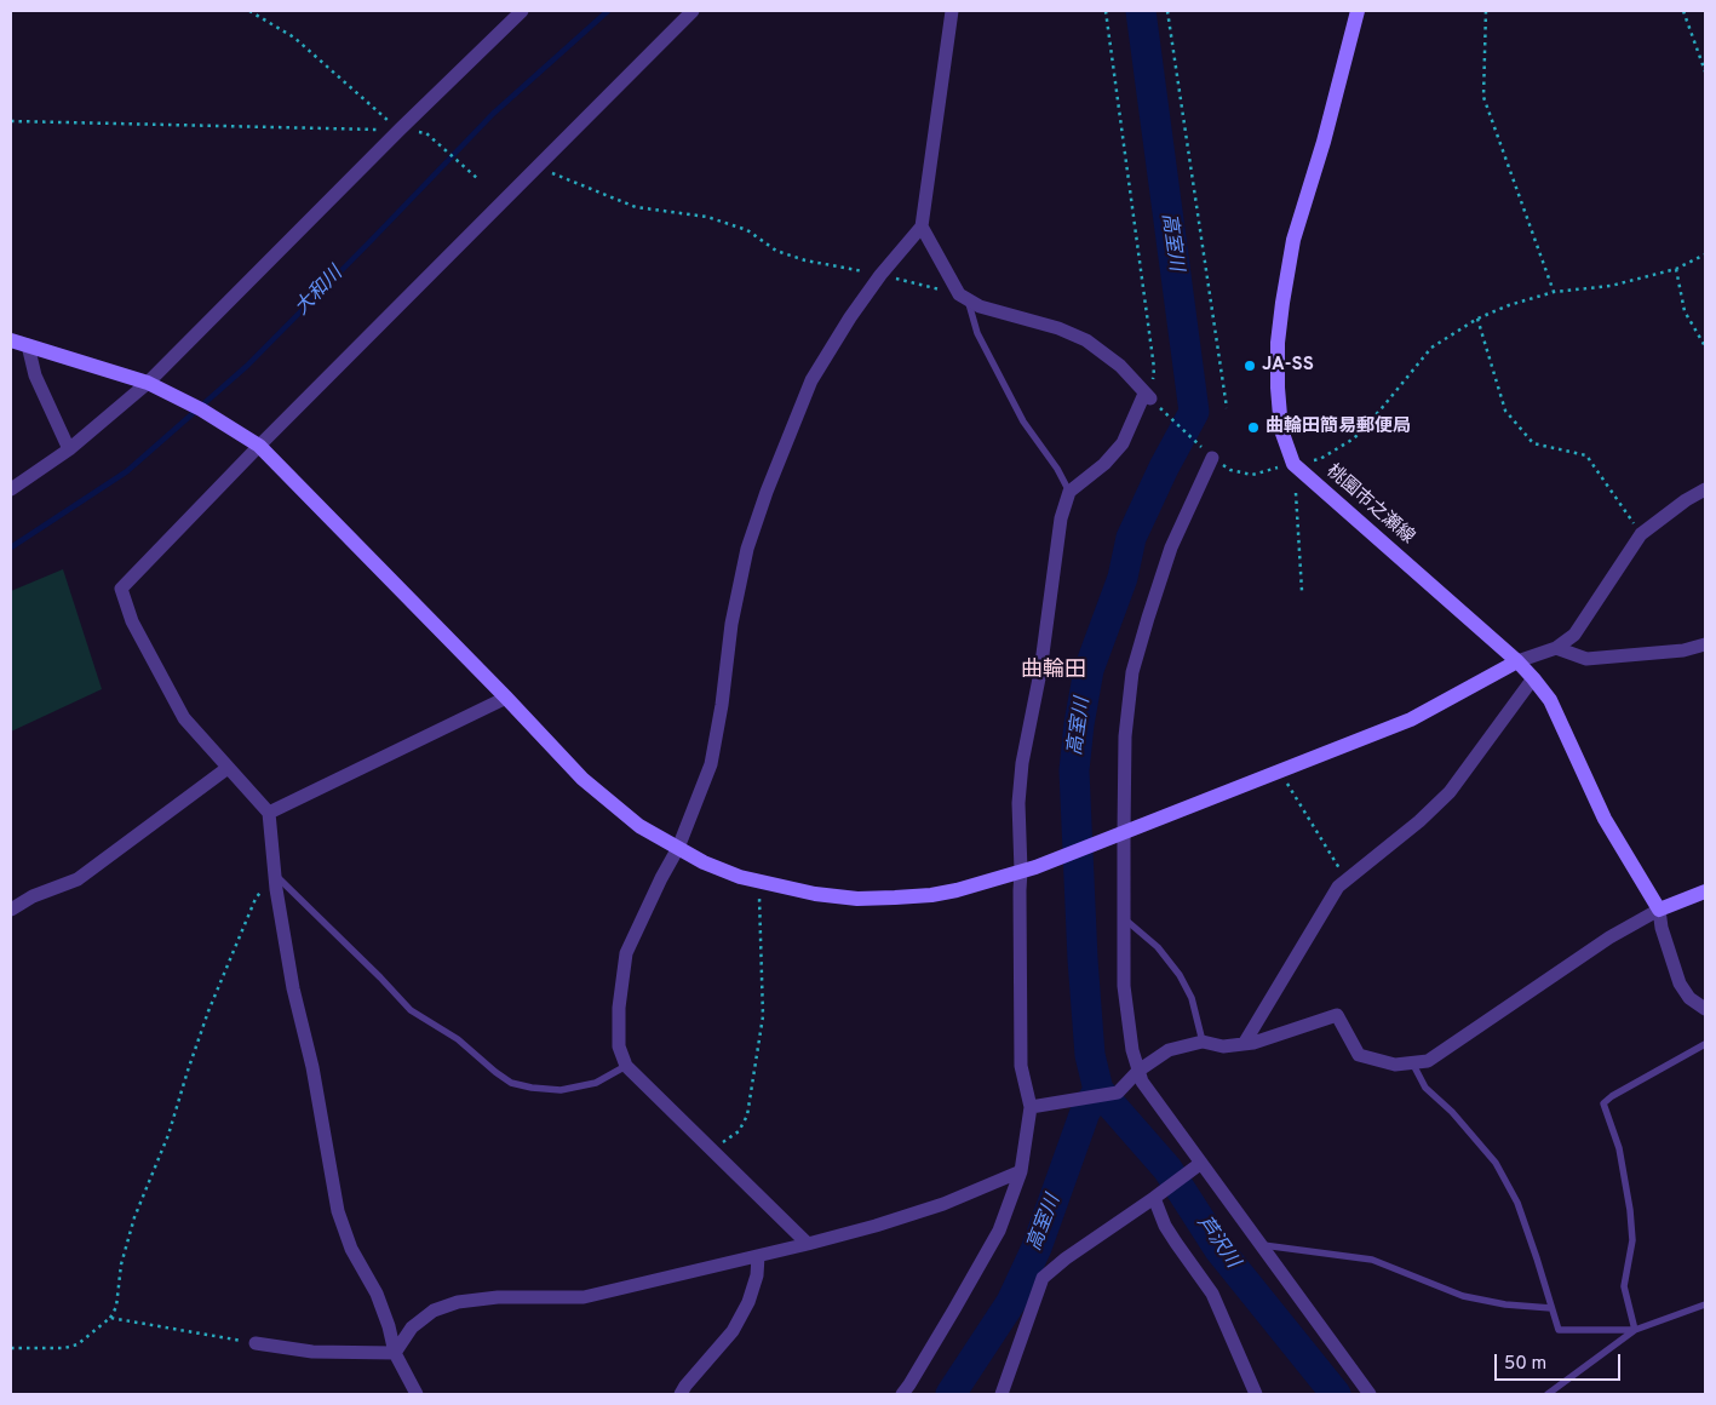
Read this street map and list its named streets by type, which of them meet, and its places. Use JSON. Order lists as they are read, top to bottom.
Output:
{
  "streets": {
    "street": ["桃園市之瀬線"]
  },
  "districts": ["曲輪田"],
  "water": ["高室川", "大和川", "芦沢川"],
  "places": ["JA-SS", "曲輪田簡易郵便局"],
  "scale_bar": "50 m"
}
